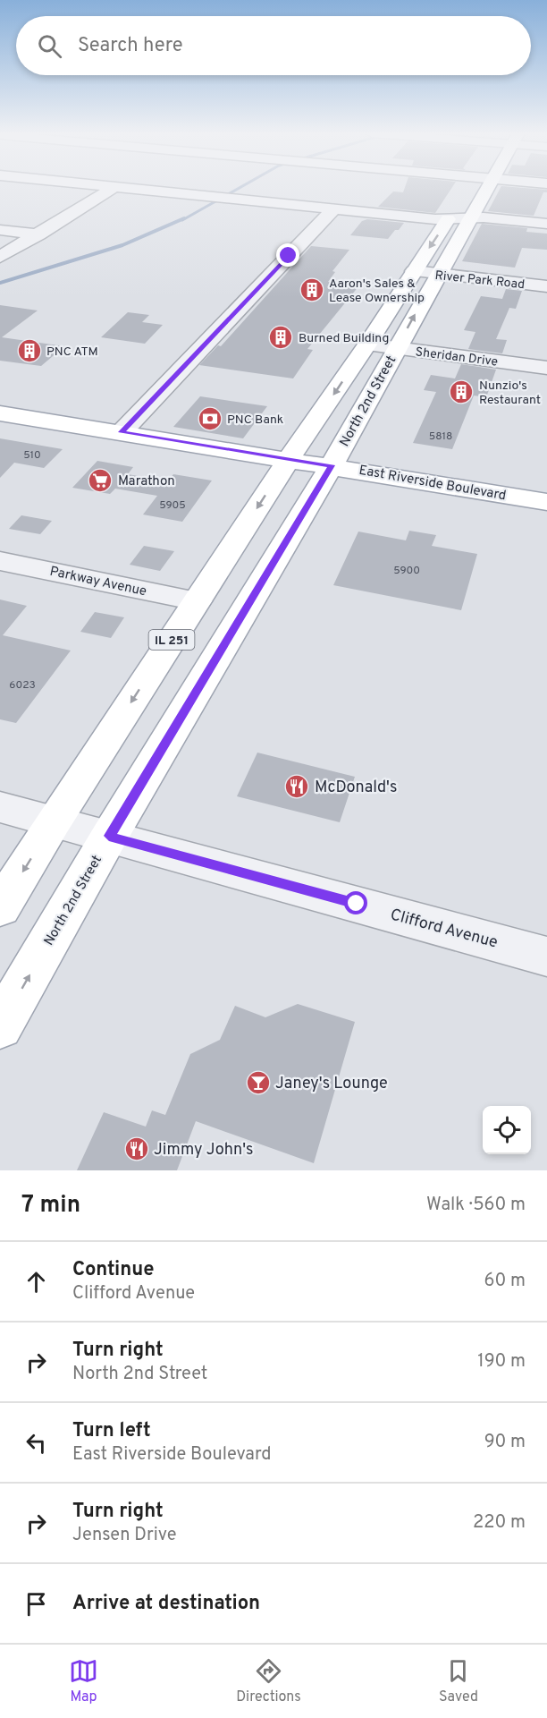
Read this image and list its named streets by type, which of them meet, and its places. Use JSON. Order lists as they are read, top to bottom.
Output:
{
  "streets": {
    "main road": ["North 2nd Street", "East Riverside Boulevard", "IL 251"],
    "street": [
      "River Park Road",
      "Sheridan Drive",
      "Parkway Avenue",
      "Clifford Avenue"
    ]
  },
  "crossings": [
    ["River Park Road", "North 2nd Street"],
    ["Sheridan Drive", "North 2nd Street"],
    ["North 2nd Street", "East Riverside Boulevard"],
    ["North 2nd Street", "Parkway Avenue"],
    ["North 2nd Street", "Clifford Avenue"]
  ],
  "places": {
    "building": [
      "Aaron's Sales & Lease Ownership",
      "Burned Building",
      "PNC ATM",
      "Nunzio's Restaurant"
    ],
    "bank": ["PNC Bank"],
    "supermarket": ["Marathon"],
    "restaurant": ["McDonald's", "Jimmy John's"],
    "bar": ["Janey's Lounge"]
  },
  "house_numbers": [
    "5818",
    "510",
    "5905",
    "5900",
    "6023"
  ],
  "page": {
    "search": "Search here",
    "heading": ["7 min", "Walk · 560 m"],
    "list": [
      ["Continue", "Clifford Avenue", "60 m"],
      ["Turn right", "North 2nd Street", "190 m"],
      ["Turn left", "East Riverside Boulevard", "90 m"],
      ["Turn right", "Jensen Drive", "220 m"],
      "Arrive at destination"
    ],
    "nav": ["Map", "Directions", "Saved"]
  }
}
